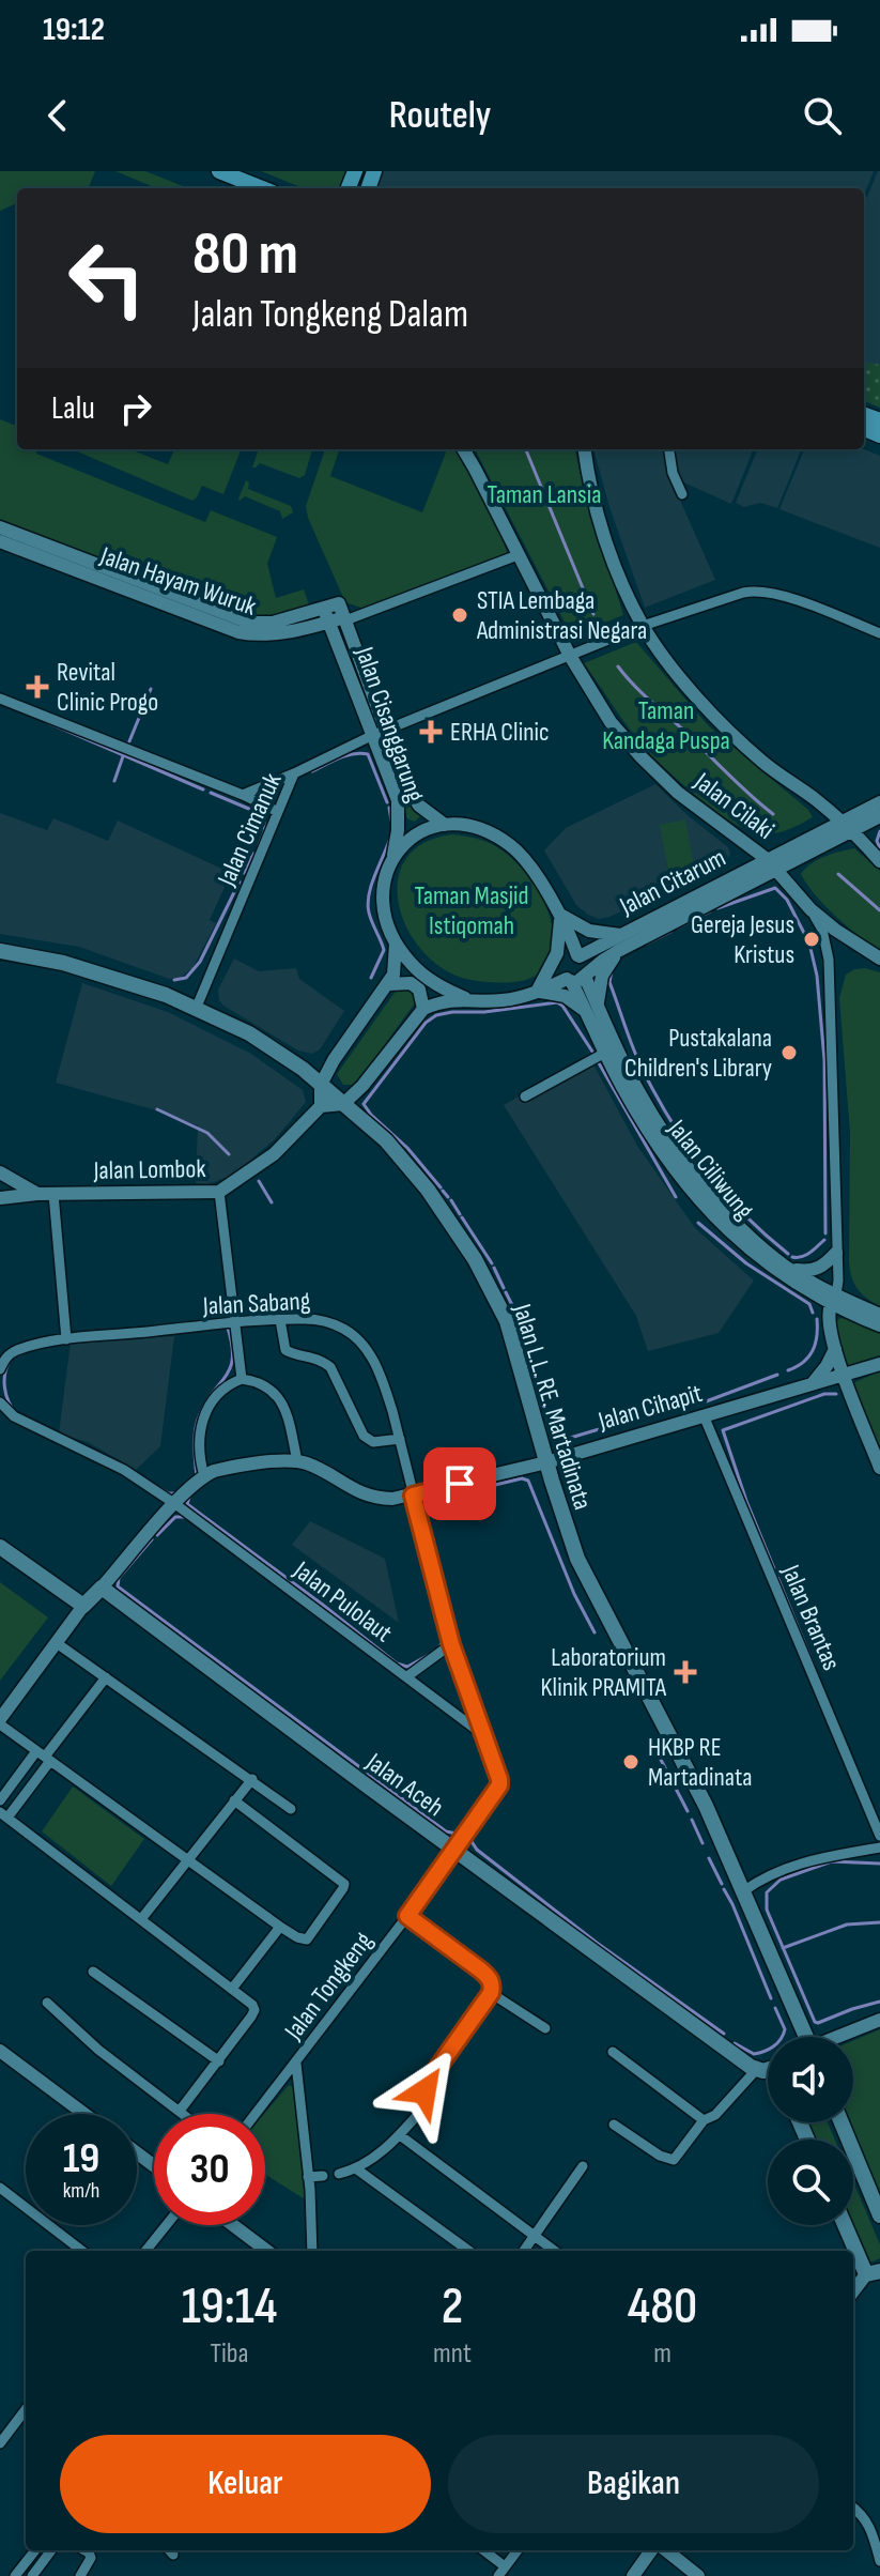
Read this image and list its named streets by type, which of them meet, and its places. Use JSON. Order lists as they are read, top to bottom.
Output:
{
  "streets": {
    "main road": ["Jalan L.L. RE. Martadinata", "Jalan Aceh"],
    "street": [
      "Jalan Hayam Wuruk",
      "Jalan Cisanggarung",
      "Jalan Cilaki",
      "Jalan Cimanuk",
      "Jalan Citarum",
      "Jalan Lombok",
      "Jalan Ciliwung",
      "Jalan Sabang",
      "Jalan Cihapit",
      "Jalan Pulolaut",
      "Jalan Brantas",
      "Jalan Tongkeng"
    ]
  },
  "crossings": [
    ["Jalan Hayam Wuruk", "Jalan Cisanggarung"],
    ["Jalan Hayam Wuruk", "Jalan Cilaki"],
    ["Jalan Cisanggarung", "Jalan Cimanuk"],
    ["Jalan Cisanggarung", "Jalan Citarum"],
    ["Jalan Cilaki", "Jalan Cimanuk"],
    ["Jalan Cilaki", "Jalan Citarum"],
    ["Jalan Cimanuk", "Jalan L.L. RE. Martadinata"],
    ["Jalan Citarum", "Jalan Ciliwung"],
    ["Jalan Sabang", "Jalan Cihapit"],
    ["Jalan Sabang", "Jalan Pulolaut"],
    ["Jalan Sabang", "Jalan Aceh"],
    ["Jalan Sabang", "Jalan Tongkeng"],
    ["Jalan L.L. RE. Martadinata", "Jalan Cihapit"],
    ["Jalan Cihapit", "Jalan Pulolaut"],
    ["Jalan Cihapit", "Jalan Brantas"],
    ["Jalan Cihapit", "Jalan Aceh"],
    ["Jalan Aceh", "Jalan Tongkeng"]
  ],
  "parks": ["Taman Lansia", "Taman Kandaga Puspa", "Taman Masjid Istiqomah"],
  "places": {
    "other": [
      "STIA Lembaga Administrasi Negara",
      "Gereja Jesus Kristus",
      "Pustakalana Children's Library",
      "HKBP RE Martadinata"
    ],
    "health": ["Revital Clinic Progo", "ERHA Clinic", "Laboratorium Klinik PRAMITA"]
  },
  "page": {
    "status": "19:12",
    "header": "Routely",
    "turn": ["80 m", "Jalan Tongkeng Dalam"],
    "then": "Lalu",
    "speed": "19 km/h",
    "limit": "30",
    "eta": [
      "19:14",
      "Tiba",
      "2",
      "mnt",
      "480",
      "m"
    ],
    "buttons": ["Keluar", "Bagikan"]
  }
}
